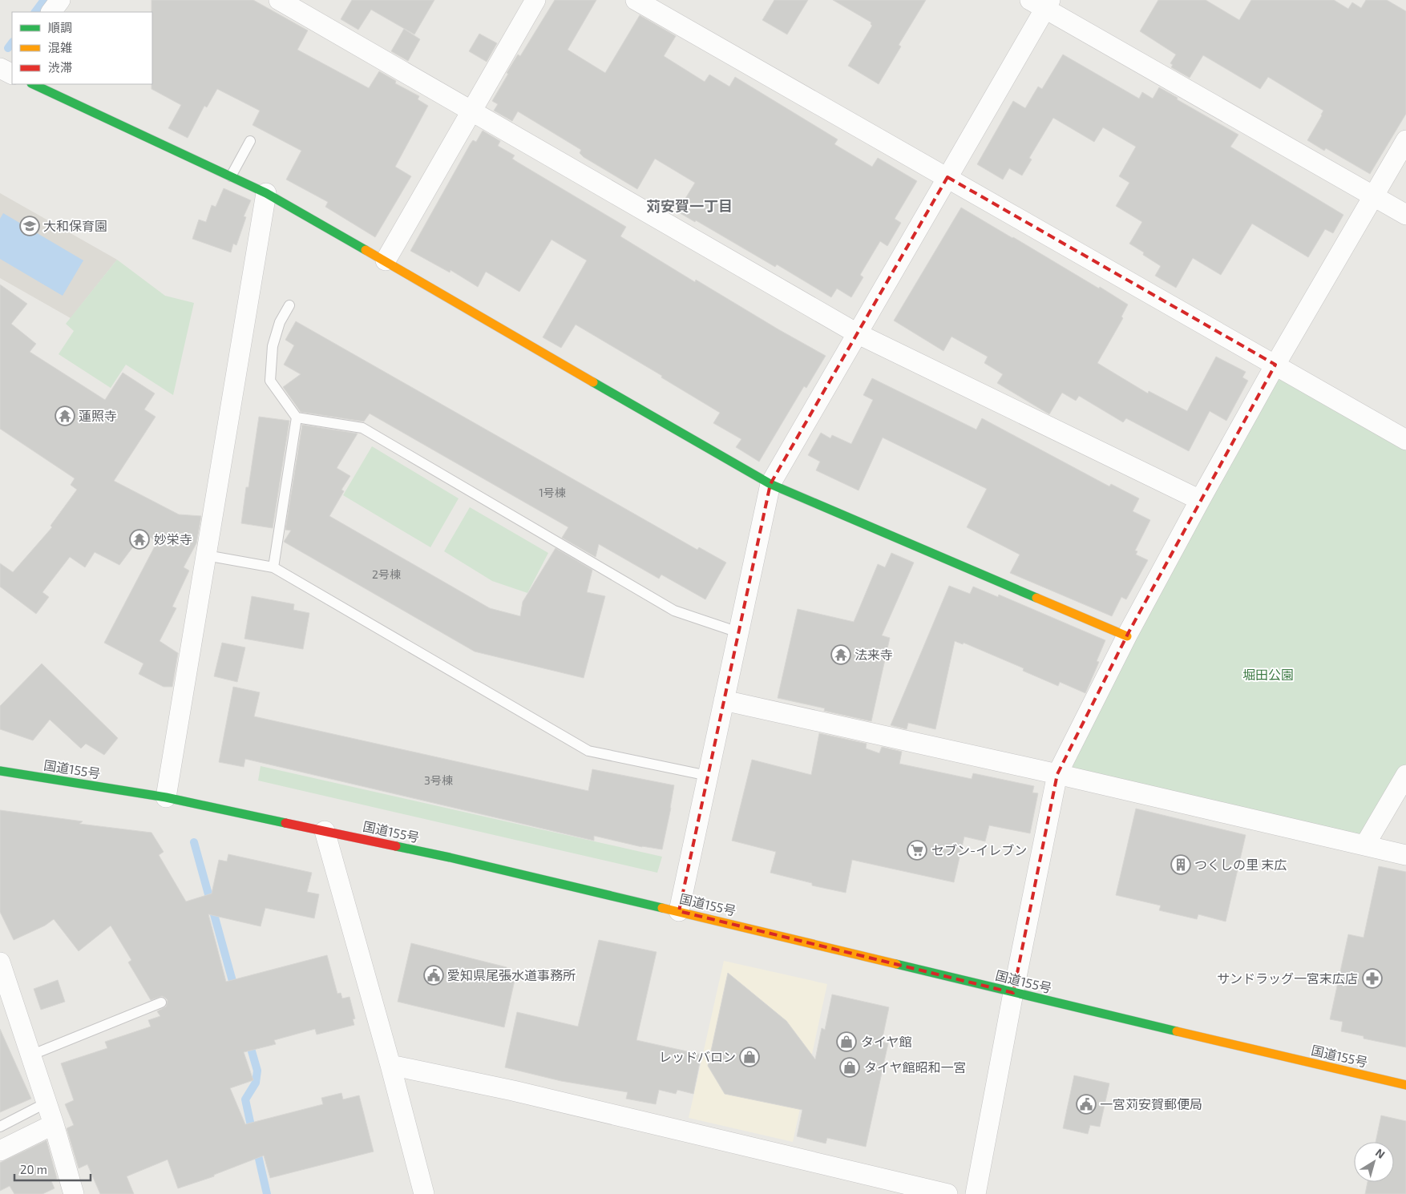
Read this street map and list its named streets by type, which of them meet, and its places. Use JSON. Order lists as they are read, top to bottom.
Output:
{
  "streets": {
    "main road": ["国道155号"]
  },
  "districts": ["苅安賀一丁目"],
  "parks": ["堀田公園"],
  "places": {
    "school or university": ["大和保育園"],
    "temple": ["蓮照寺", "妙栄寺", "法来寺"],
    "supermarket": ["セブン-イレブン"],
    "building": ["つくしの里 末広"],
    "public building": ["愛知県尾張水道事務所", "一宮苅安賀郵便局"],
    "pharmacy": ["サンドラッグ一宮末広店"],
    "shop": ["タイヤ館", "レッドバロン", "タイヤ館昭和一宮"]
  },
  "house_numbers": ["1号棟", "2号棟", "3号棟"],
  "legend": ["順調", "混雑", "渋滞"],
  "scale_bar": "20 m",
  "north": "top right"
}
